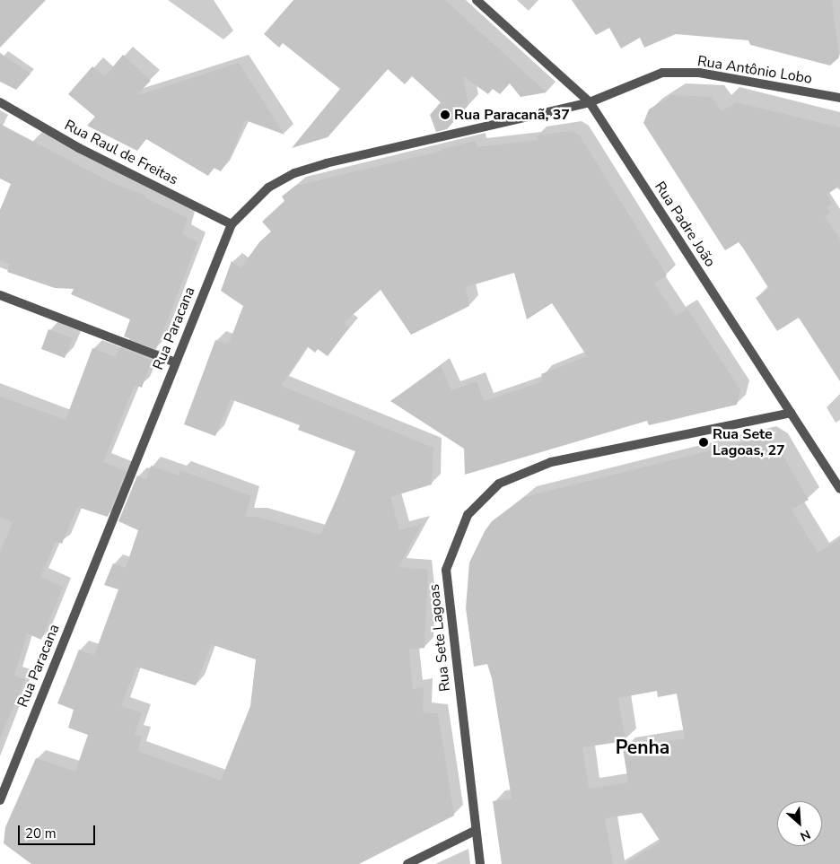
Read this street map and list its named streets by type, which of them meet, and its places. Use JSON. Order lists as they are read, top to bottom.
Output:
{
  "streets": {
    "street": [
      "Rua Antônio Lobo",
      "Rua Raul de Freitas",
      "Rua Padre João",
      "Rua Paracana",
      "Rua Sete Lagoas"
    ]
  },
  "crossings": [
    ["Rua Antônio Lobo", "Rua Padre João"],
    ["Rua Antônio Lobo", "Rua Paracana"],
    ["Rua Raul de Freitas", "Rua Paracana"],
    ["Rua Padre João", "Rua Paracana"],
    ["Rua Padre João", "Rua Sete Lagoas"]
  ],
  "districts": ["Penha"],
  "places": ["Rua Paracanã, 37", "Rua Sete Lagoas, 27"],
  "scale_bar": "20 m",
  "north": "bottom right"
}
